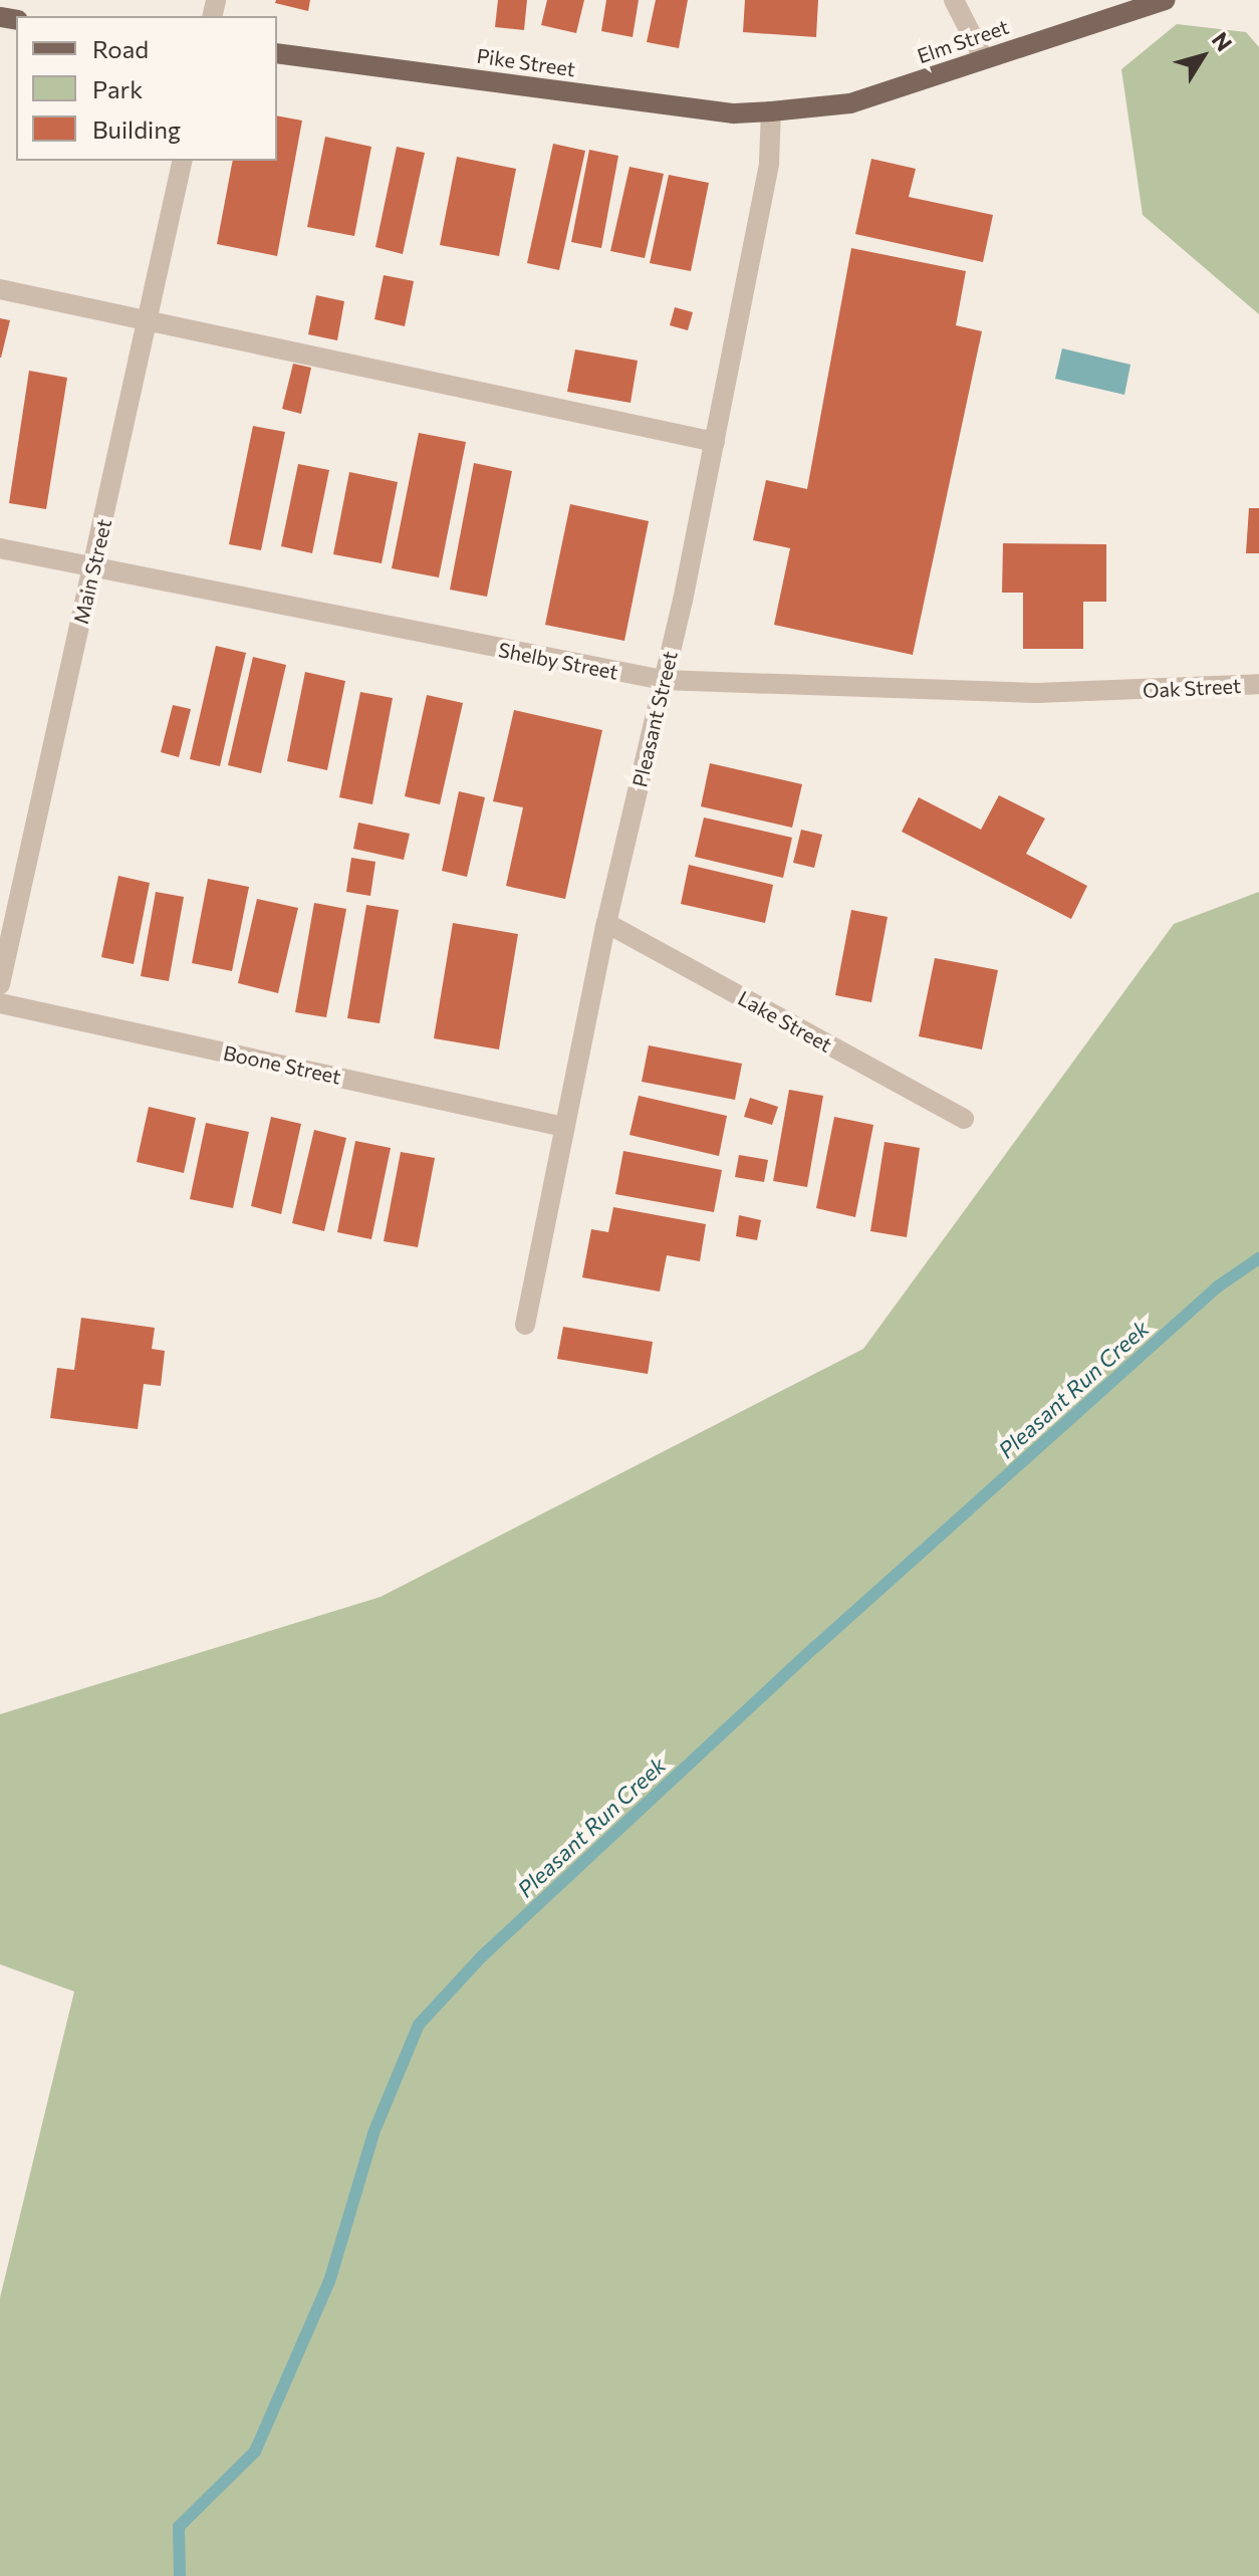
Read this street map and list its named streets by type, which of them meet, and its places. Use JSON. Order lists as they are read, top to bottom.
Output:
{
  "streets": {
    "main road": ["Elm Street", "Pike Street"],
    "street": [
      "Main Street",
      "Shelby Street",
      "Oak Street",
      "Pleasant Street",
      "Lake Street",
      "Boone Street"
    ]
  },
  "crossings": [
    ["Elm Street", "Pike Street"],
    ["Elm Street", "Pleasant Street"],
    ["Pike Street", "Pleasant Street"],
    ["Main Street", "Shelby Street"],
    ["Shelby Street", "Oak Street"],
    ["Shelby Street", "Pleasant Street"],
    ["Pleasant Street", "Lake Street"],
    ["Pleasant Street", "Boone Street"]
  ],
  "water": ["Pleasant Run Creek"],
  "legend": ["Road", "Park", "Building"],
  "north": "top right"
}
